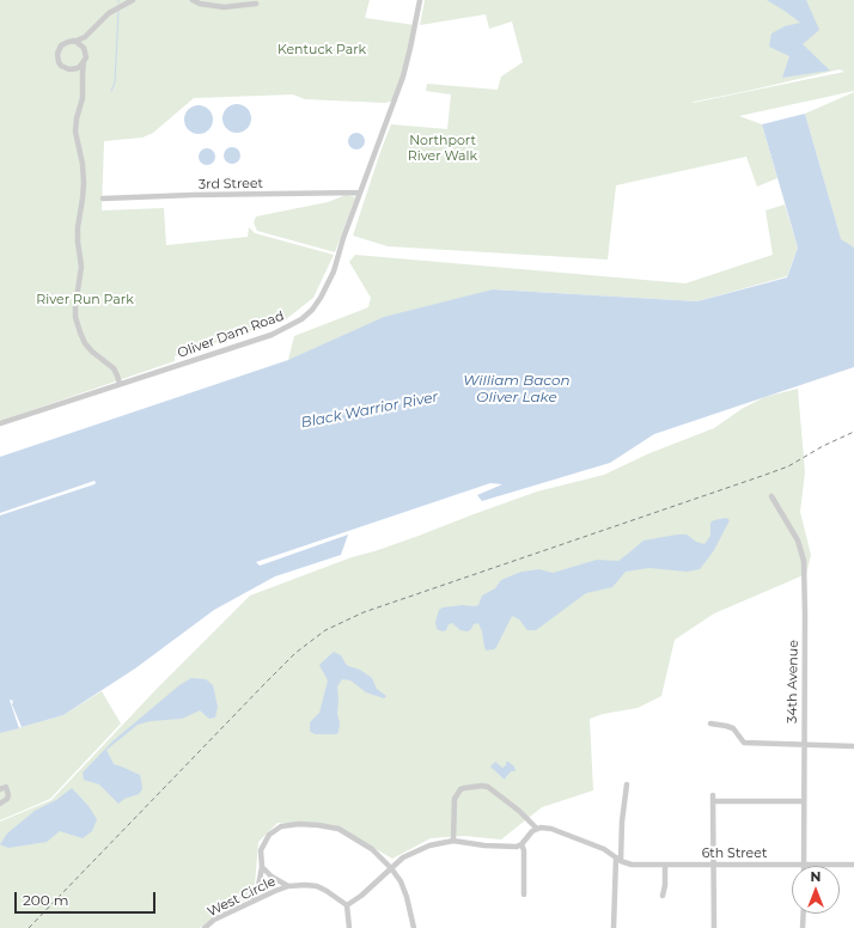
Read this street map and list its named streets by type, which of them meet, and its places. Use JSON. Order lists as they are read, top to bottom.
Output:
{
  "streets": {
    "street": [
      "3rd Street",
      "Oliver Dam Road",
      "34th Avenue",
      "6th Street",
      "West Circle"
    ]
  },
  "crossings": [
    ["3rd Street", "Oliver Dam Road"],
    ["34th Avenue", "6th Street"]
  ],
  "water": ["William Bacon Oliver Lake", "Black Warrior River"],
  "parks": ["Kentuck Park", "Northport River Walk", "River Run Park"],
  "scale_bar": "200 m",
  "north": "top"
}
